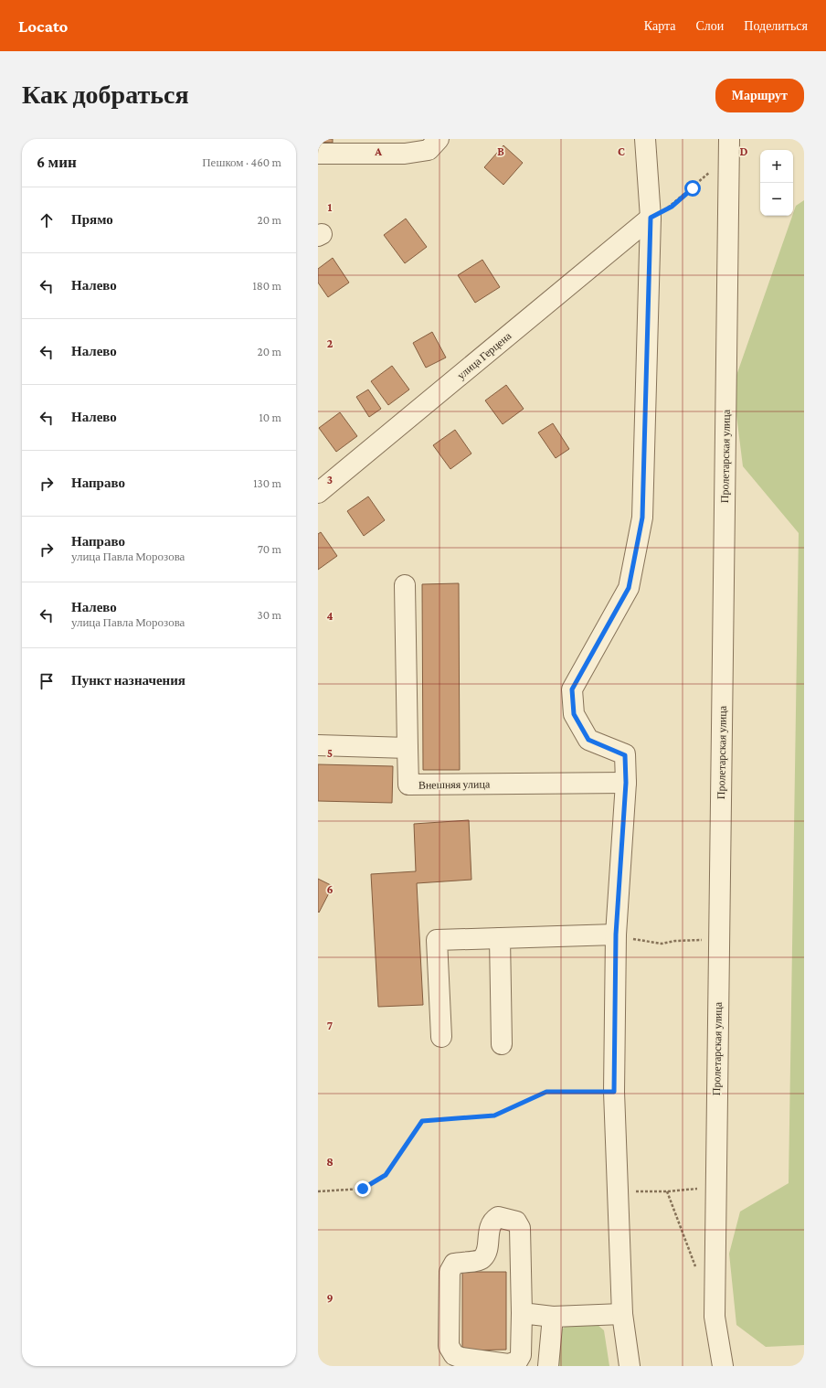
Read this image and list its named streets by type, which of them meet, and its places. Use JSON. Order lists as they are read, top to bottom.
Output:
{
  "streets": {
    "street": ["улица Герцена", "Пролетарская улица", "Внешняя улица"]
  },
  "page": {
    "header": "Locato",
    "nav": ["Карта", "Слои", "Поделиться"],
    "buttons": "Маршрут",
    "title": "Как добраться",
    "heading": ["6 мин", "Пешком · 460 m"],
    "map_buttons": ["+", "−"],
    "list": [
      ["Прямо", "20 m"],
      ["Налево", "180 m"],
      ["Налево", "20 m"],
      ["Налево", "10 m"],
      ["Направо", "130 m"],
      ["Направо", "улица Павла Морозова", "70 m"],
      ["Налево", "улица Павла Морозова", "30 m"],
      "Пункт назначения"
    ]
  },
  "grid": {
    "columns": [
      "A",
      "B",
      "C",
      "D"
    ],
    "rows": [
      "1",
      "2",
      "3",
      "4",
      "5",
      "6",
      "7",
      "8",
      "9"
    ]
  }
}
